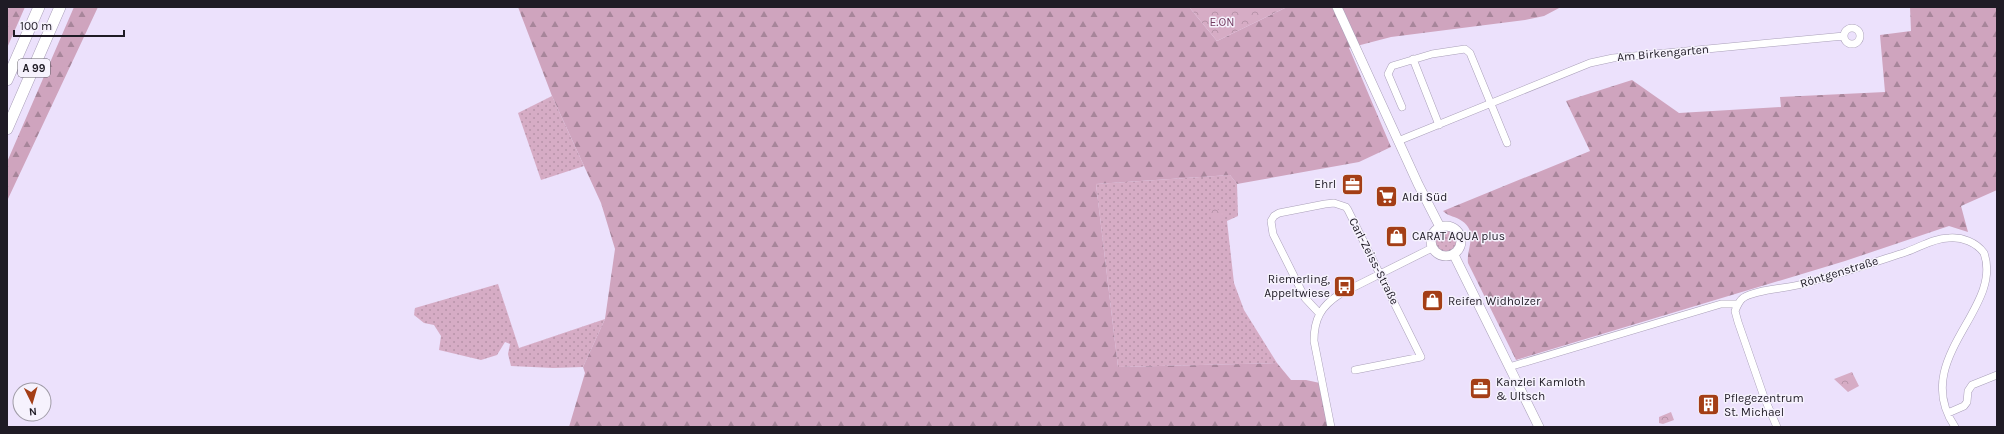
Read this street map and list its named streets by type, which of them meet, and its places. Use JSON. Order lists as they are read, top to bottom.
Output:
{
  "streets": {
    "highway": ["A 99"],
    "street": ["Am Birkengarten", "Carl-Zeiss-Straße", "Röntgenstraße"]
  },
  "parks": ["E.ON"],
  "places": {
    "office": ["Ehrl", "Kanzlei Kamloth & Ultsch"],
    "supermarket": ["Aldi Süd"],
    "shop": ["CARAT AQUA plus", "Reifen Widholzer"],
    "bus stop": ["Riemerling, Appeltwiese"],
    "building": ["Pflegezentrum St. Michael"]
  },
  "scale_bar": "100 m",
  "north": "bottom"
}
